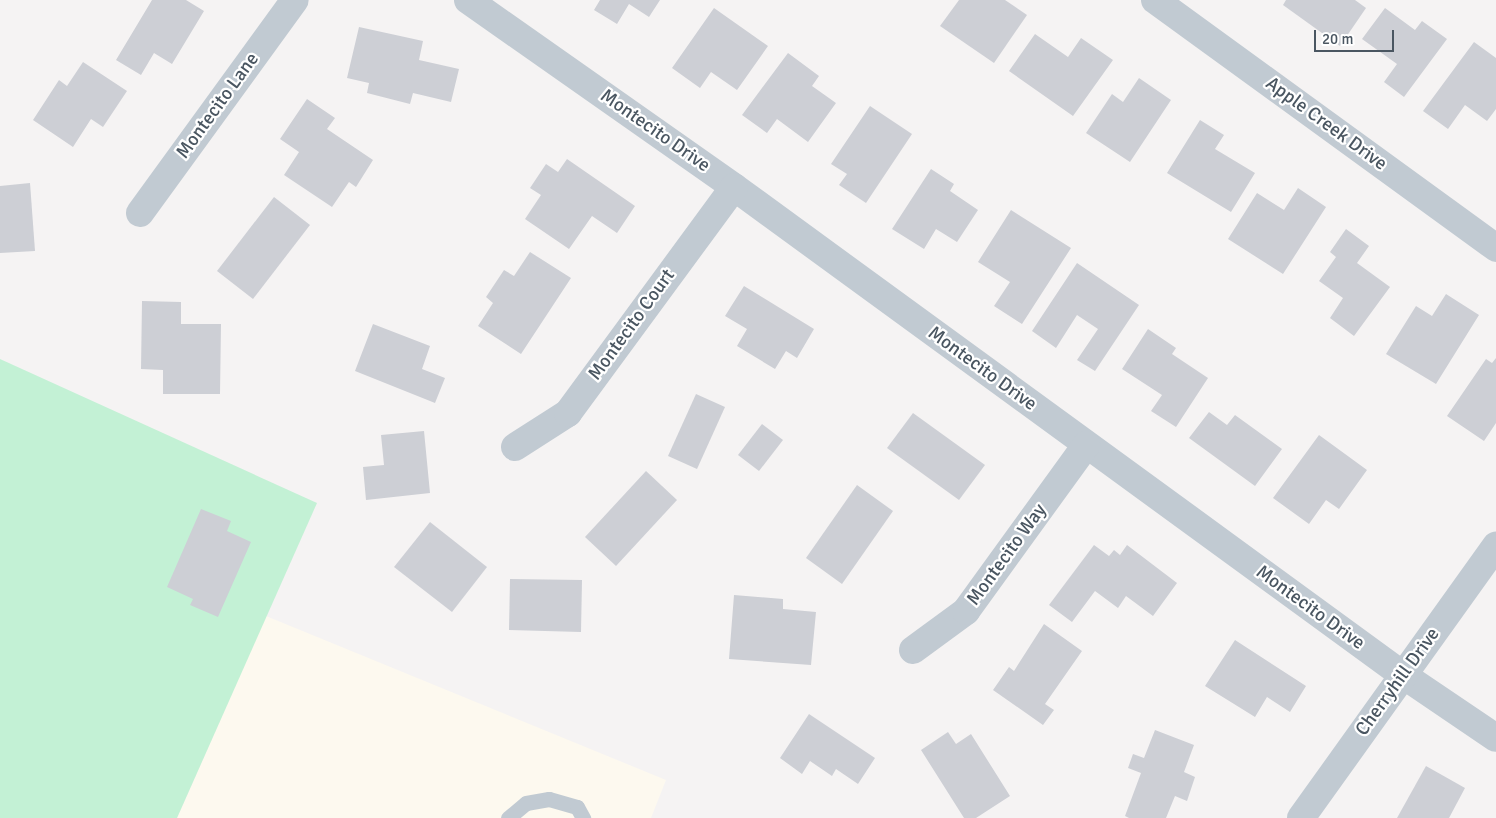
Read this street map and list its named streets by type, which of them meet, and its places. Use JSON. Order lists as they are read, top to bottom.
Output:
{
  "streets": {
    "street": [
      "Montecito Lane",
      "Apple Creek Drive",
      "Montecito Drive",
      "Montecito Court",
      "Montecito Way",
      "Cherryhill Drive"
    ]
  },
  "crossings": [
    ["Montecito Drive", "Montecito Court"],
    ["Montecito Drive", "Montecito Way"],
    ["Montecito Drive", "Cherryhill Drive"]
  ],
  "scale_bar": "20 m"
}
